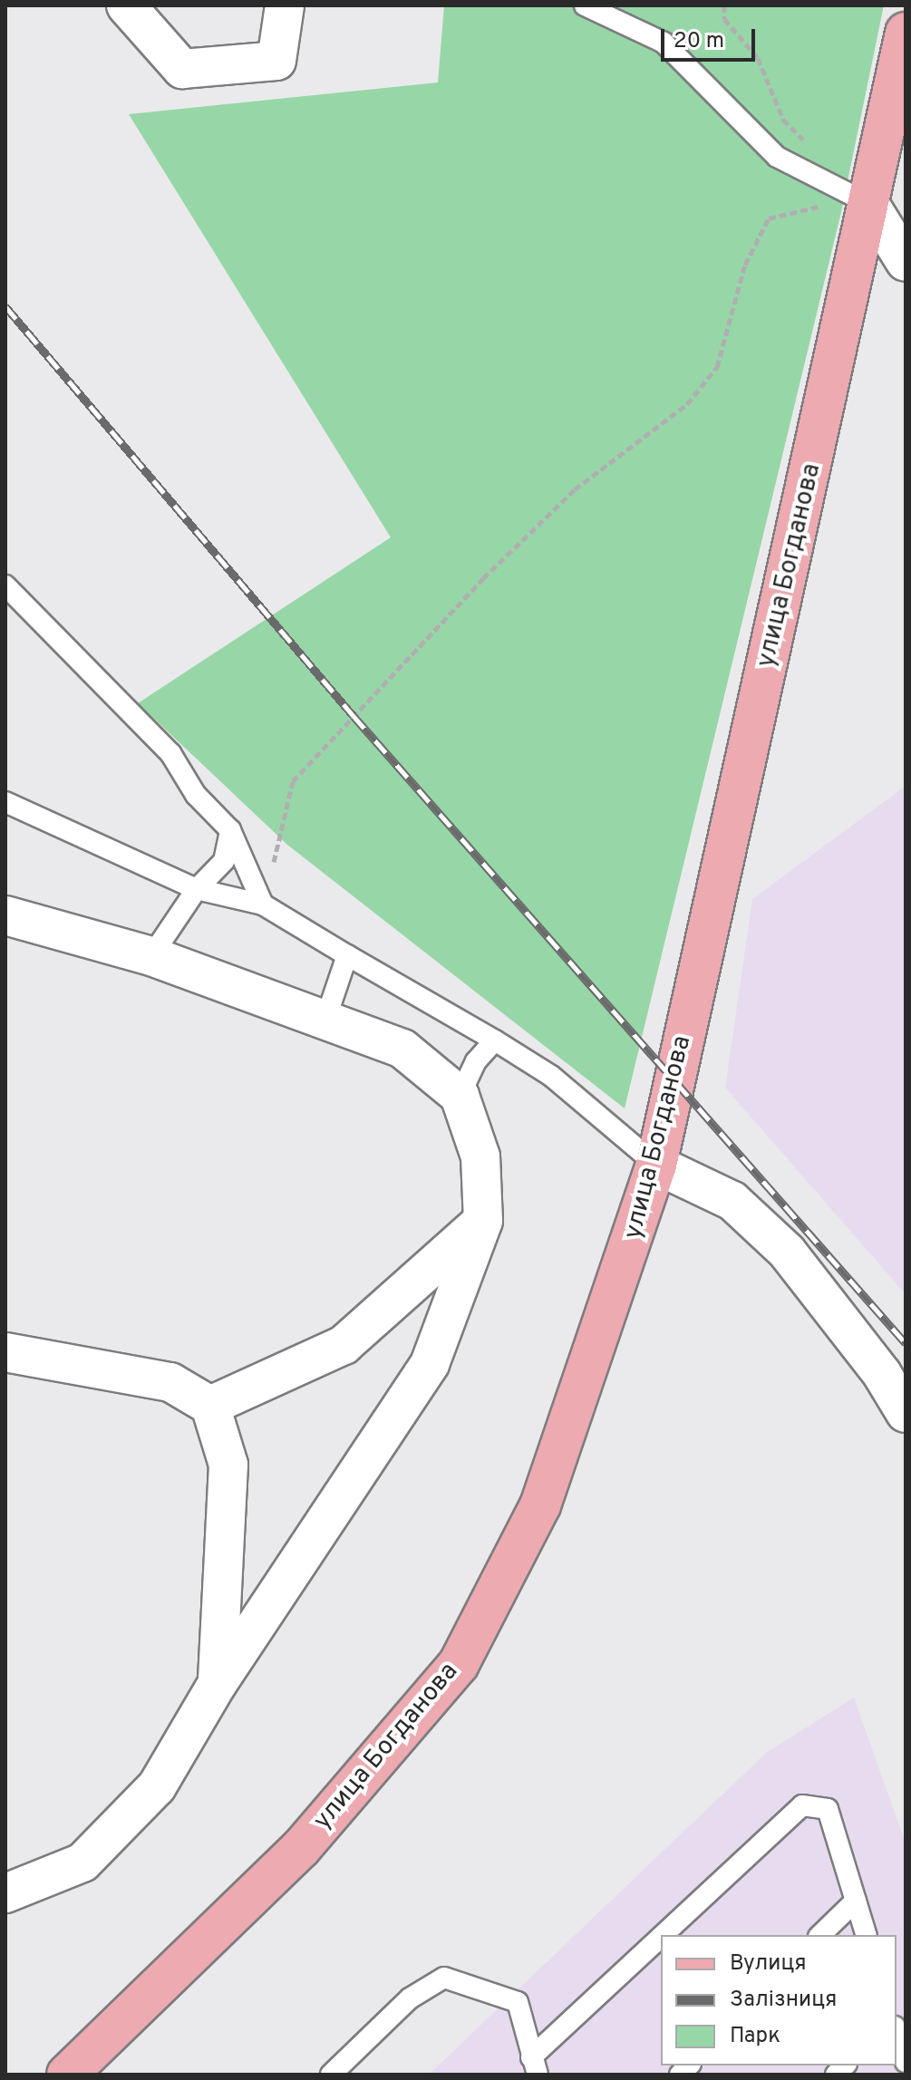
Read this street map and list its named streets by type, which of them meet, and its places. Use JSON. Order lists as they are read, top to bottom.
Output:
{
  "streets": {
    "main road": ["улица Богданова"]
  },
  "legend": ["Вулиця", "Залізниця", "Парк"],
  "scale_bar": "20 m"
}
